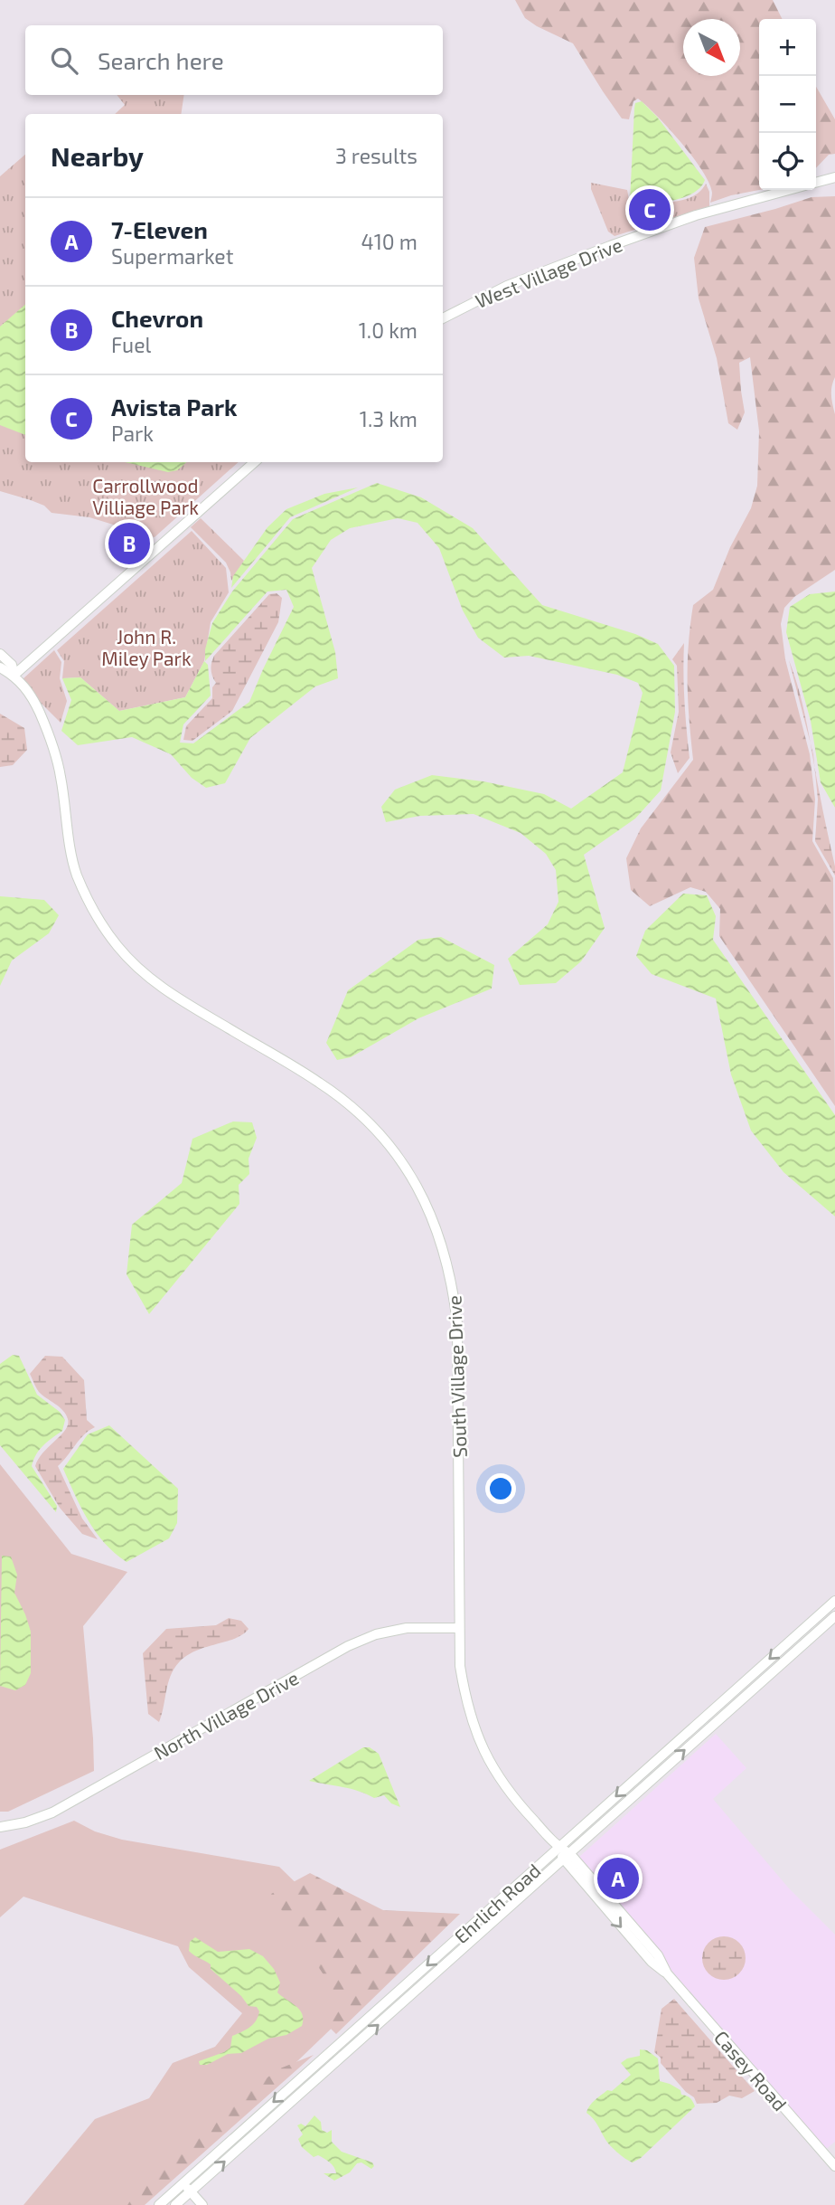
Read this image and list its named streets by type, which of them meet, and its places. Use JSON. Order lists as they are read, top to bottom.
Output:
{
  "streets": {
    "street": [
      "West Village Drive",
      "South Village Drive",
      "North Village Drive",
      "Ehrlich Road",
      "Casey Road"
    ]
  },
  "crossings": [
    ["South Village Drive", "North Village Drive"],
    ["South Village Drive", "Ehrlich Road"],
    ["South Village Drive", "Casey Road"],
    ["Ehrlich Road", "Casey Road"]
  ],
  "parks": ["Carrollwood Villiage Park", "John R. Miley Park"],
  "north": "bottom right",
  "page": {
    "map_buttons": ["+", "−"],
    "search": "Search here",
    "heading": ["Nearby", "3 results"],
    "pins": ["C", "B", "A"],
    "list": [
      {
        "mark": "A",
        "name": "7-Eleven",
        "note": "Supermarket",
        "value": "410 m"
      },
      {
        "mark": "B",
        "name": "Chevron",
        "note": "Fuel",
        "value": "1.0 km"
      },
      {
        "mark": "C",
        "name": "Avista Park",
        "note": "Park",
        "value": "1.3 km"
      }
    ]
  }
}
